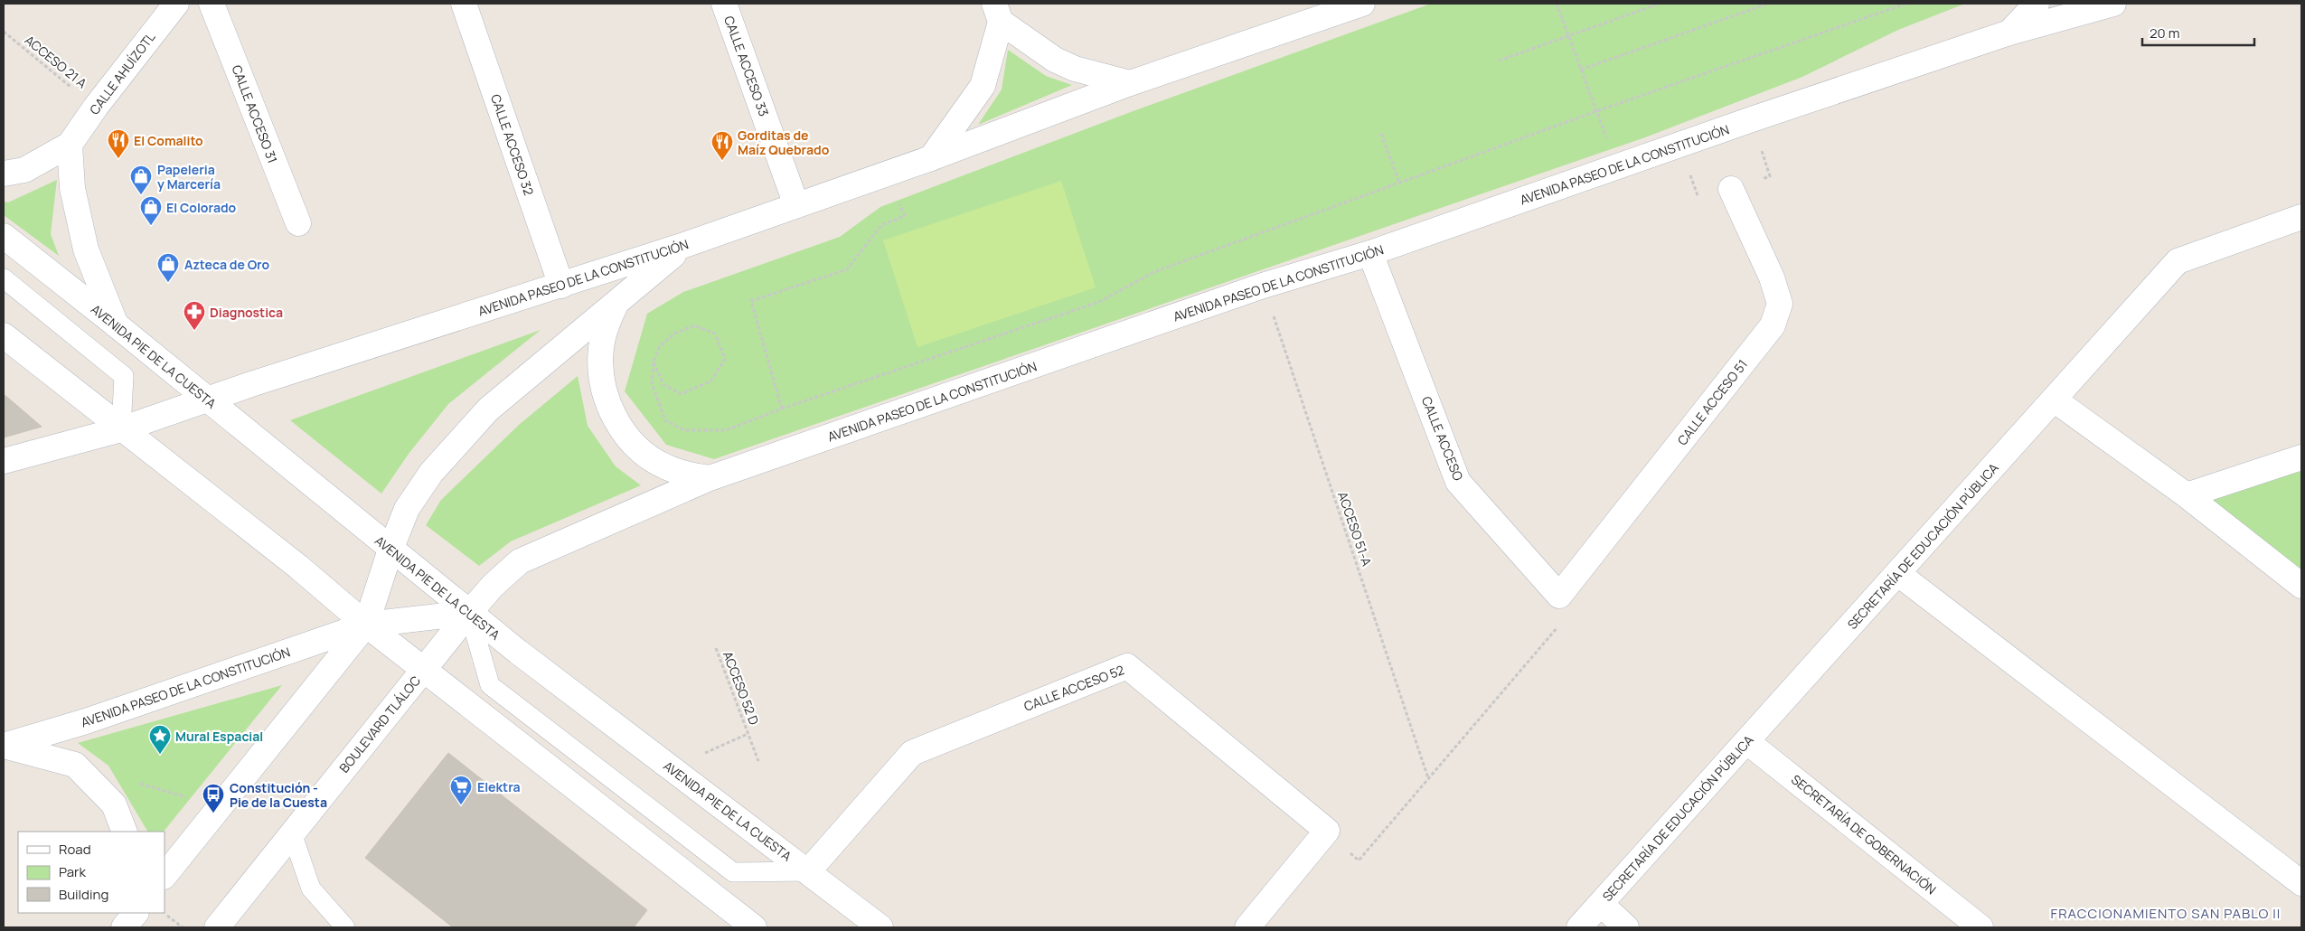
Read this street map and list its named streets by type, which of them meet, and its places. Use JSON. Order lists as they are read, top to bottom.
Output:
{
  "streets": {
    "street": [
      "CALLE ACCESO 33",
      "CALLE AHUÍZOTL",
      "CALLE ACCESO 31",
      "CALLE ACCESO 32",
      "AVENIDA PASEO DE LA CONSTITUCIÓN",
      "AVENIDA PIE DE LA CUESTA",
      "CALLE ACCESO 51",
      "CALLE ACCESO",
      "SECRETARÍA DE EDUCACIÓN PÚBLICA",
      "CALLE ACCESO 52",
      "BOULEVARD TLÁLOC",
      "SECRETARÍA DE GOBERNACIÓN"
    ],
    "path": ["ACCESO 21 A", "ACCESO 51-A", "ACCESO 52 D"]
  },
  "crossings": [
    ["ACCESO 21 A", "CALLE AHUÍZOTL"],
    ["CALLE ACCESO 33", "AVENIDA PASEO DE LA CONSTITUCIÓN"],
    ["CALLE ACCESO 32", "AVENIDA PASEO DE LA CONSTITUCIÓN"],
    ["AVENIDA PASEO DE LA CONSTITUCIÓN", "AVENIDA PIE DE LA CUESTA"],
    ["AVENIDA PASEO DE LA CONSTITUCIÓN", "CALLE ACCESO"],
    ["AVENIDA PASEO DE LA CONSTITUCIÓN", "ACCESO 51-A"],
    ["AVENIDA PASEO DE LA CONSTITUCIÓN", "BOULEVARD TLÁLOC"],
    ["AVENIDA PIE DE LA CUESTA", "ACCESO 52 D"],
    ["AVENIDA PIE DE LA CUESTA", "CALLE ACCESO 52"],
    ["AVENIDA PIE DE LA CUESTA", "BOULEVARD TLÁLOC"],
    ["CALLE ACCESO 51", "CALLE ACCESO"],
    ["SECRETARÍA DE EDUCACIÓN PÚBLICA", "SECRETARÍA DE GOBERNACIÓN"]
  ],
  "districts": ["FRACCIONAMIENTO SAN PABLO II"],
  "places": {
    "restaurant": ["El Comalito", "Gorditas de Maíz Quebrado"],
    "shop": ["Papeleria y Marcería", "El Colorado", "Azteca de Oro"],
    "pharmacy": ["Diagnostica"],
    "place": ["Mural Espacial"],
    "supermarket": ["Elektra"],
    "bus stop": ["Constitución - Pie de la Cuesta"]
  },
  "legend": ["Road", "Park", "Building"],
  "scale_bar": "20 m"
}
